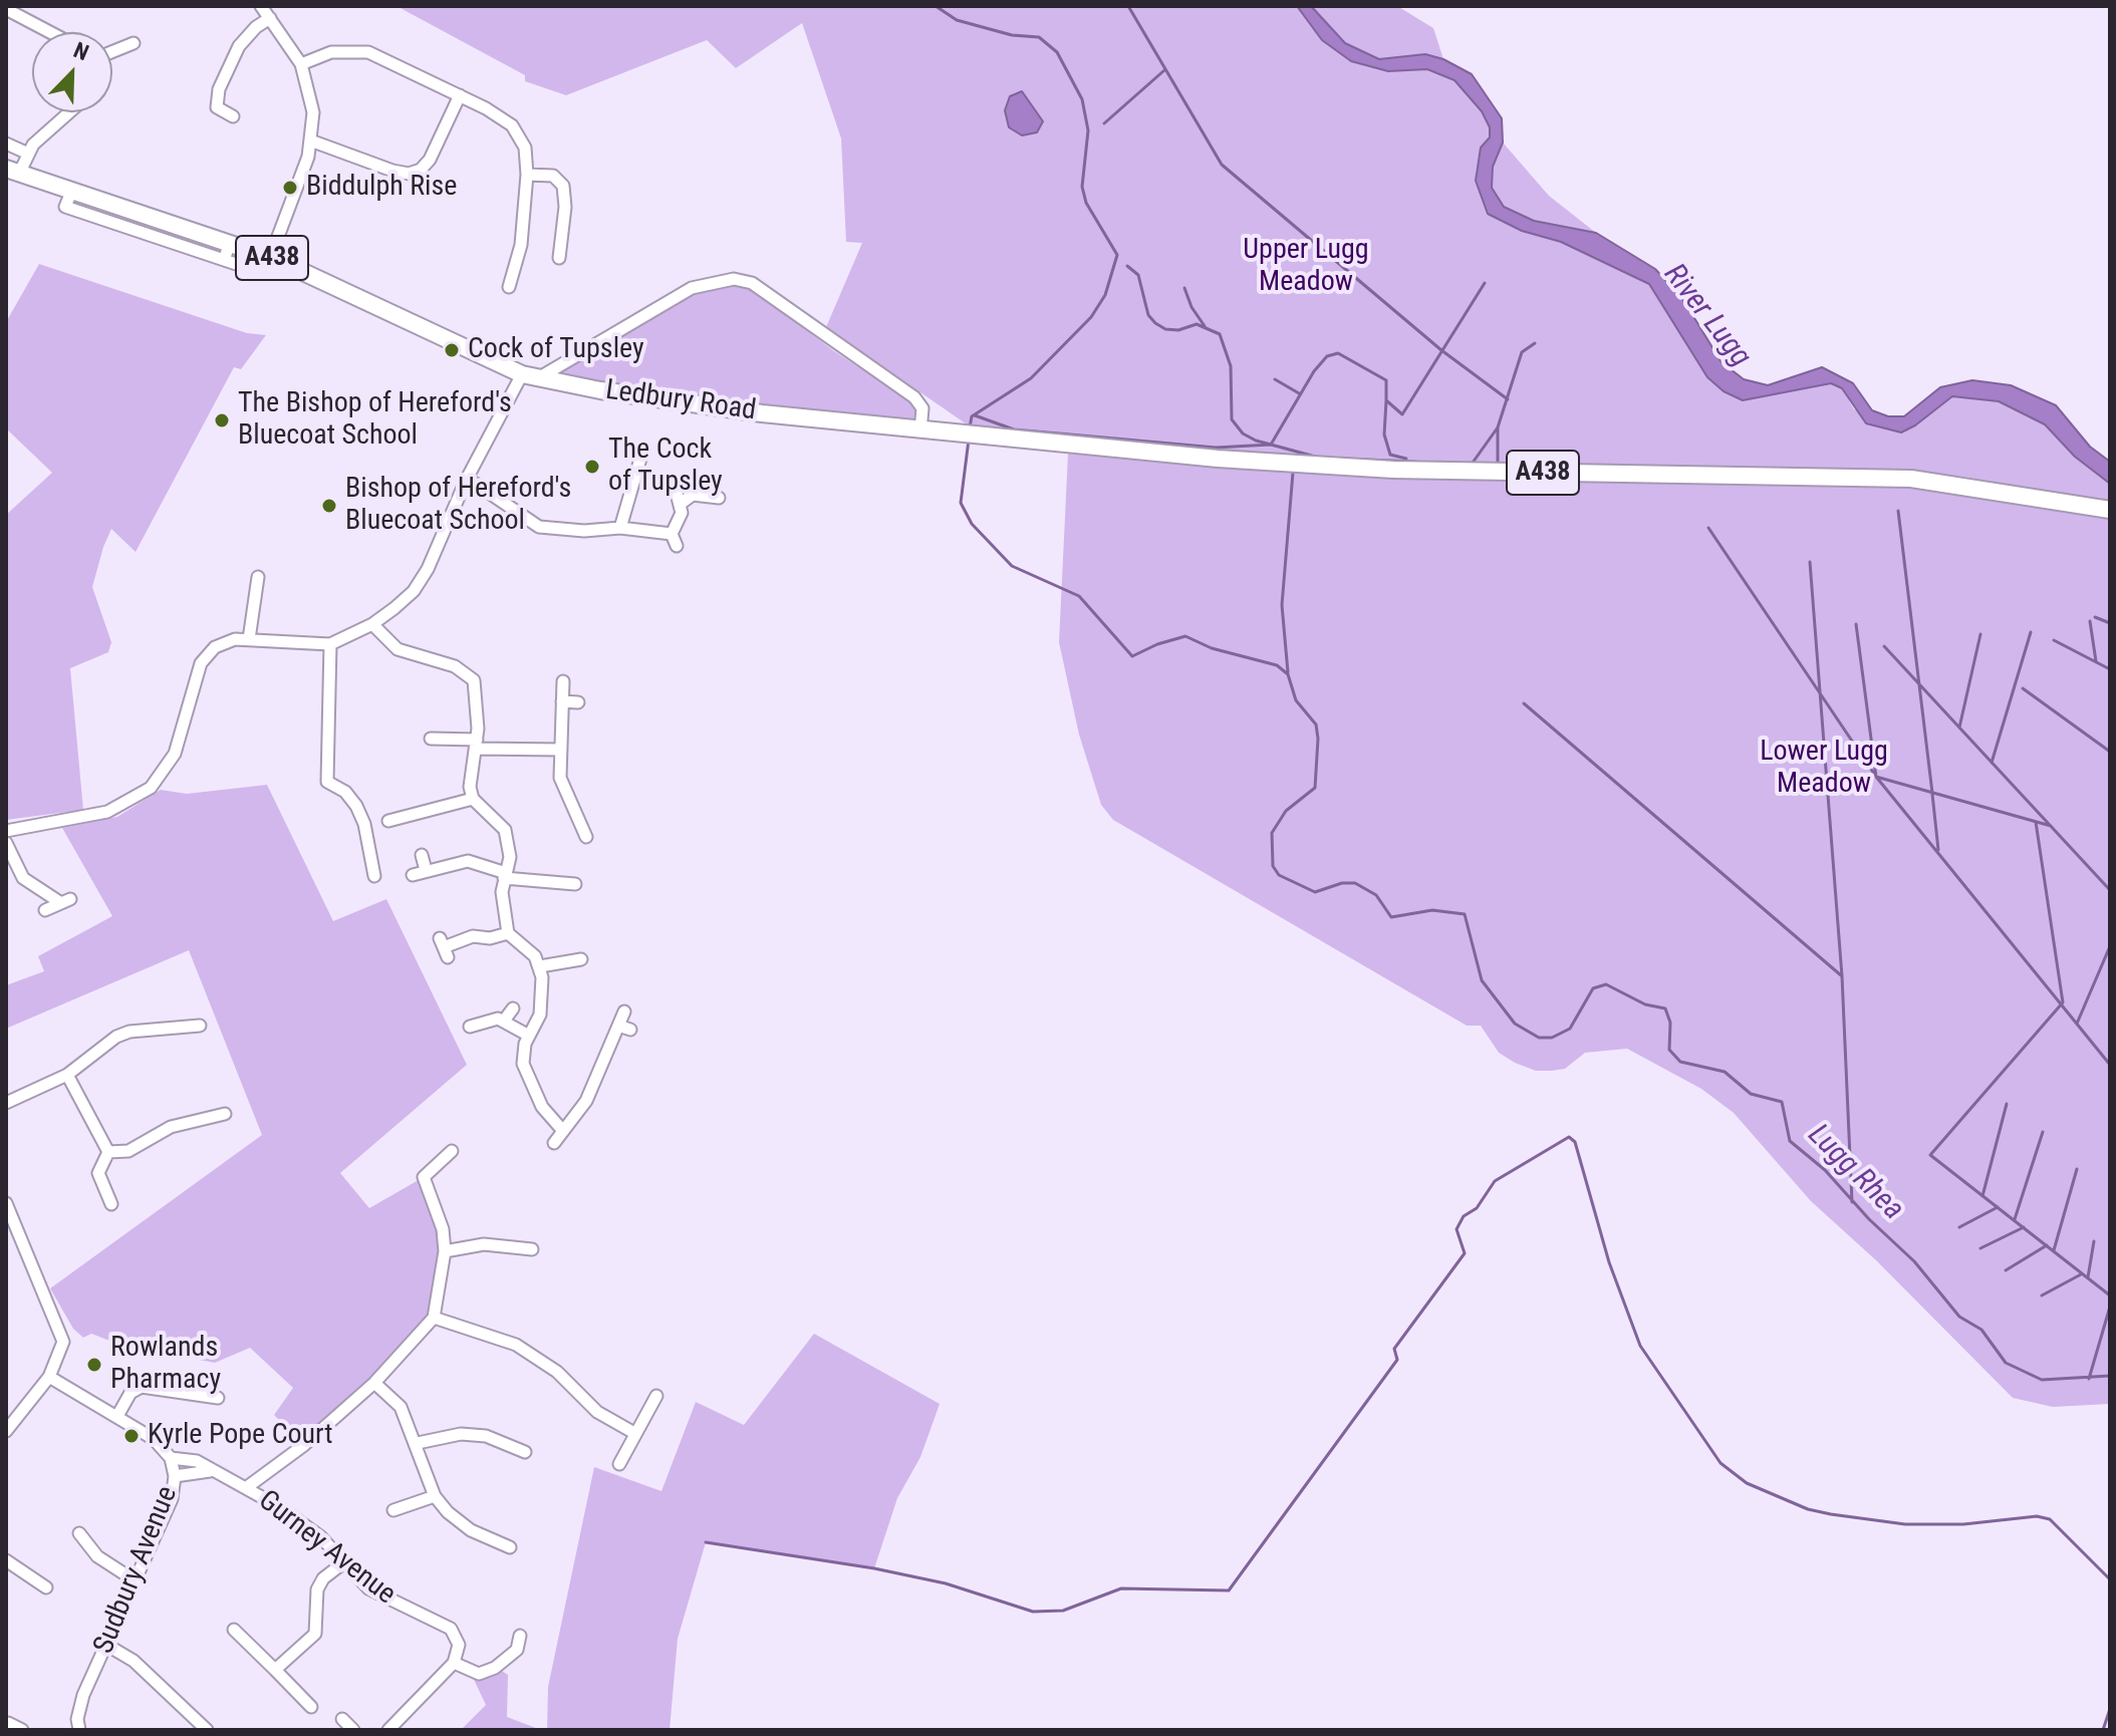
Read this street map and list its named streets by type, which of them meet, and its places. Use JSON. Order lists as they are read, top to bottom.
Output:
{
  "streets": {
    "highway": ["A438", "Ledbury Road"],
    "street": ["Gurney Avenue", "Sudbury Avenue"]
  },
  "crossings": [
    ["A438", "Ledbury Road"],
    ["Gurney Avenue", "Sudbury Avenue"]
  ],
  "water": ["River Lugg", "Lugg Rhea"],
  "parks": ["Upper Lugg Meadow", "Lower Lugg Meadow"],
  "places": [
    "Biddulph Rise",
    "Cock of Tupsley",
    "The Bishop of Hereford's Bluecoat School",
    "The Cock of Tupsley",
    "Bishop of Hereford's Bluecoat School",
    "Rowlands Pharmacy",
    "Kyrle Pope Court"
  ],
  "north": "top right"
}
